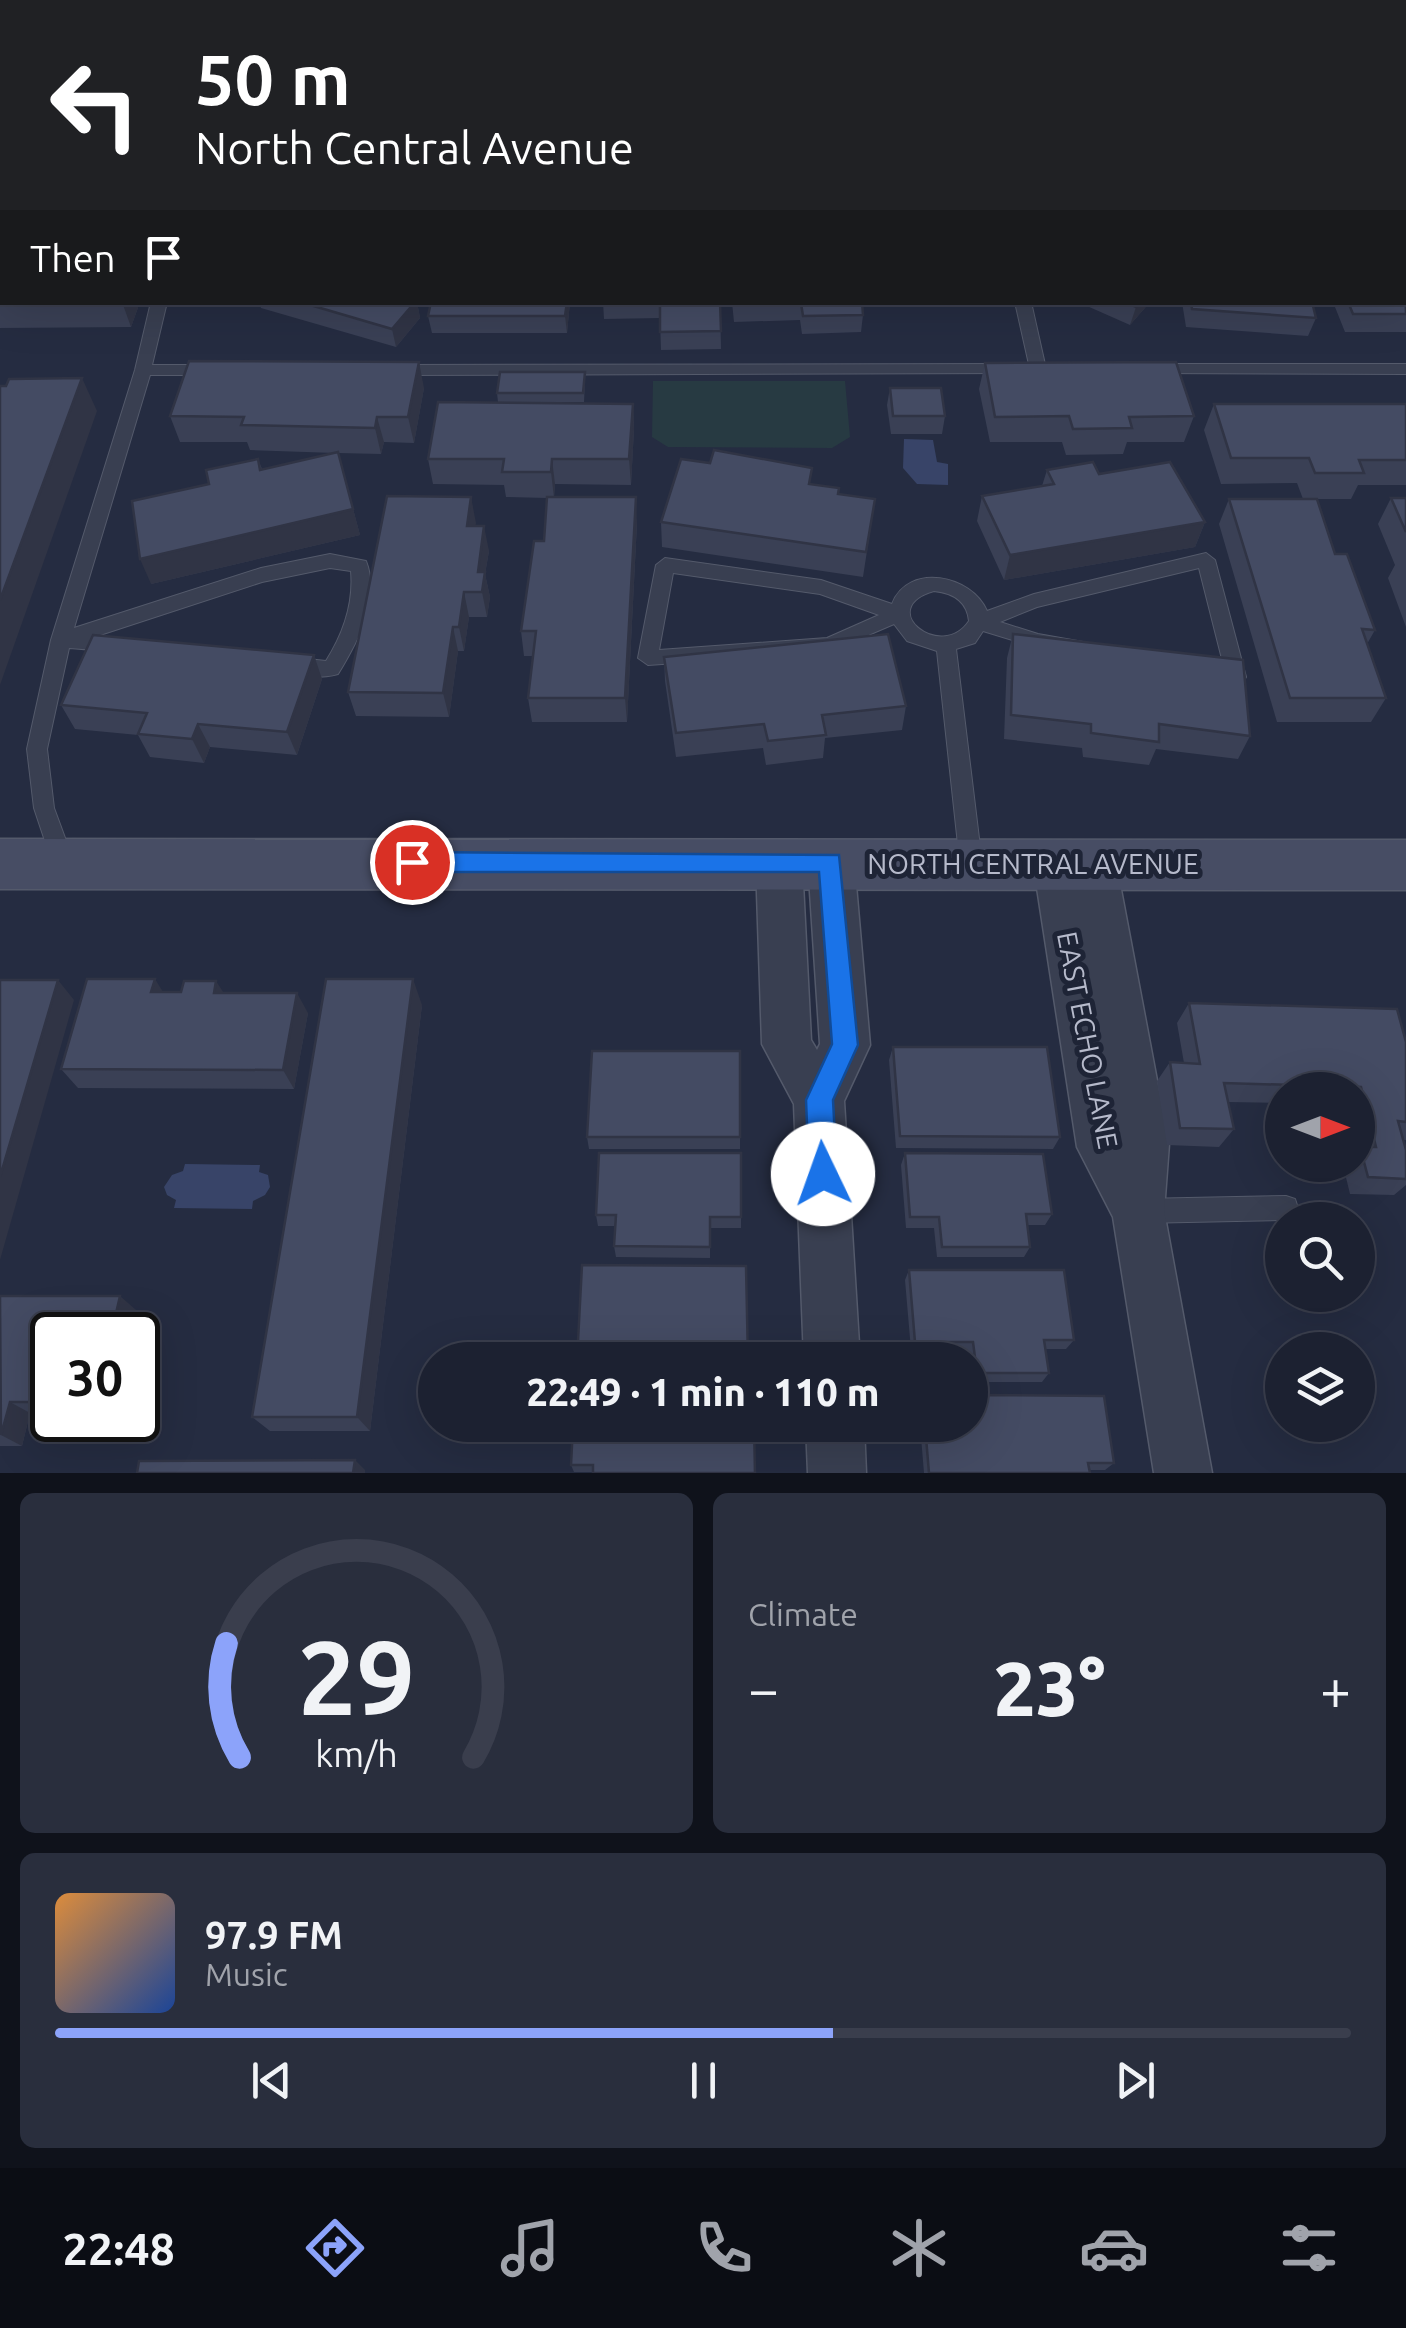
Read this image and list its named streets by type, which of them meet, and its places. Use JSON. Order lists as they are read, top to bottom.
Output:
{
  "streets": {
    "main road": ["NORTH CENTRAL AVENUE"],
    "street": ["EAST ECHO LANE"]
  },
  "crossings": [
    ["NORTH CENTRAL AVENUE", "EAST ECHO LANE"]
  ],
  "north": "right",
  "page": {
    "turn": ["50 m", "North Central Avenue"],
    "then": "Then",
    "limit": "30",
    "trip": "22:49 · 1 min · 110 m",
    "tile": "Climate",
    "heat": ["−", "23°", "+"],
    "song": ["97.9 FM", "Music"],
    "tabs": "22:48",
    "gauge": ["29", "km/h"]
  }
}
